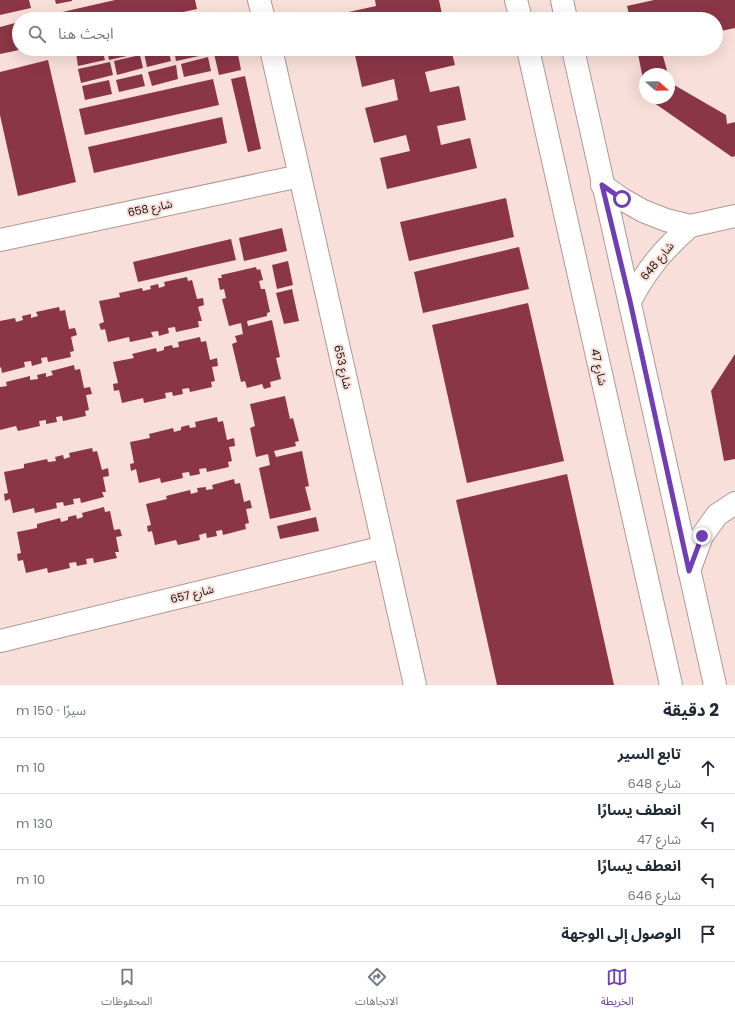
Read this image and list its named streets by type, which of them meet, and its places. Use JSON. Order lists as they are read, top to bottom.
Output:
{
  "streets": {
    "street": [
      "شارع 658",
      "شارع 648",
      "شارع 653",
      "شارع 47",
      "شارع 657"
    ]
  },
  "crossings": [
    ["شارع 658", "شارع 653"],
    ["شارع 653", "شارع 657"]
  ],
  "north": "right",
  "page": {
    "search": "ابحث هنا",
    "heading": ["2 دقيقة", "سيرًا · 150 m"],
    "list": [
      ["تابع السير", "شارع 648", "10 m"],
      ["انعطف يسارًا", "شارع 47", "130 m"],
      ["انعطف يسارًا", "شارع 646", "10 m"],
      "الوصول إلى الوجهة"
    ],
    "nav": ["الخريطة", "الاتجاهات", "المحفوظات"]
  }
}
